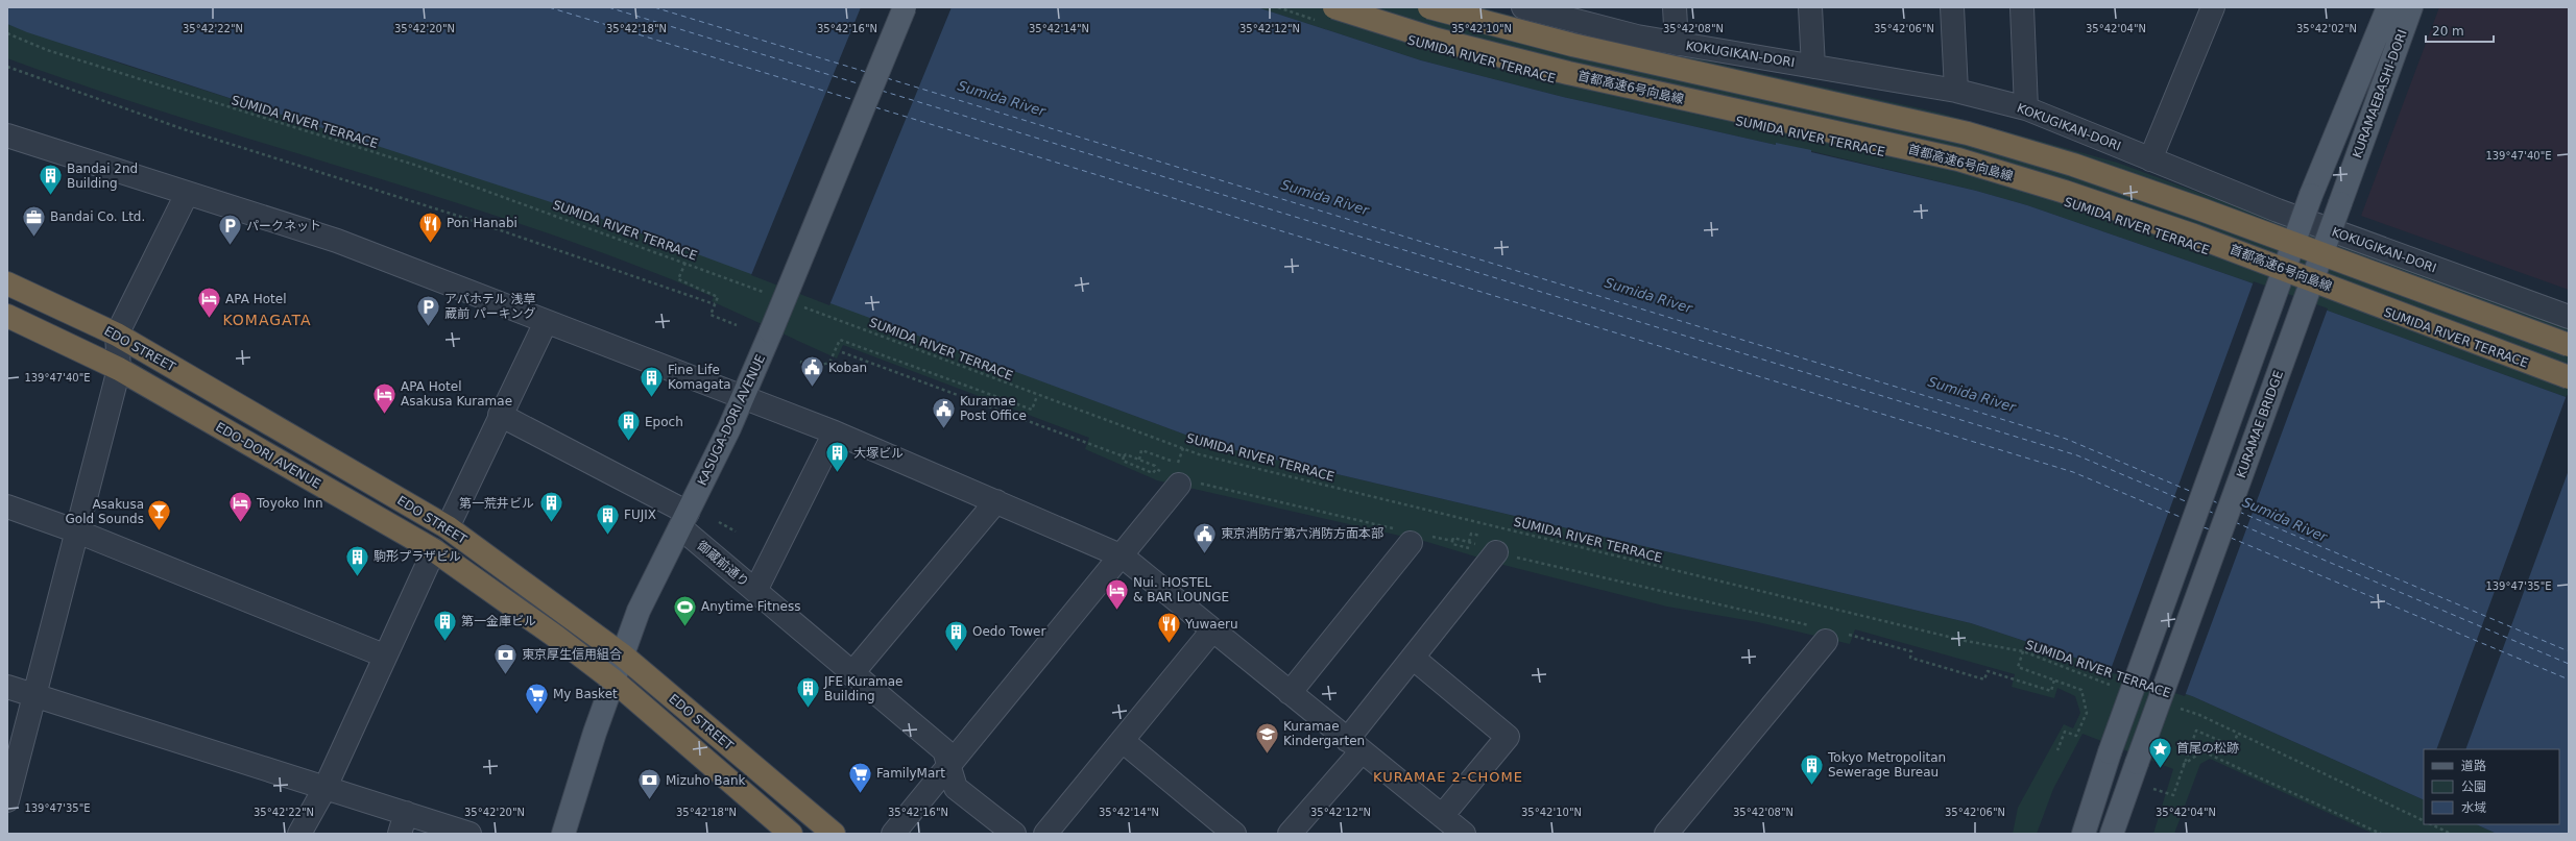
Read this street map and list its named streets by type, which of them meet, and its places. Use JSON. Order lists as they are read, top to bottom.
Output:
{
  "streets": {
    "highway": ["首都高速6号向島線", "EDO STREET", "EDO-DORI AVENUE"],
    "main road": ["KURAMAEBASHI-DORI", "KASUGA-DORI AVENUE", "KURAMAE BRIDGE"],
    "street": ["KOKUGIKAN-DORI", "御蔵前通り"],
    "path": ["SUMIDA RIVER TERRACE"]
  },
  "crossings": [
    ["KURAMAEBASHI-DORI", "KURAMAE BRIDGE"],
    ["EDO STREET", "KASUGA-DORI AVENUE"],
    ["KASUGA-DORI AVENUE", "EDO-DORI AVENUE"],
    ["KASUGA-DORI AVENUE", "御蔵前通り"]
  ],
  "districts": ["KOMAGATA", "KURAMAE 2-CHOME"],
  "water": ["Sumida River"],
  "places": {
    "building": [
      "Bandai 2nd Building",
      "Fine Life Komagata",
      "Epoch",
      "大塚ビル",
      "第一荒井ビル",
      "FUJIX",
      "駒形プラザビル",
      "第一金庫ビル",
      "Oedo Tower",
      "JFE Kuramae Building",
      "Tokyo Metropolitan Sewerage Bureau"
    ],
    "office": ["Bandai Co. Ltd."],
    "restaurant": ["Pon Hanabi", "Yuwaeru"],
    "parking": ["パークネット", "アパホテル 浅草 蔵前 パーキング"],
    "hotel": [
      "APA Hotel",
      "APA Hotel Asakusa Kuramae",
      "Toyoko Inn",
      "Nui. HOSTEL & BAR LOUNGE"
    ],
    "public building": ["Koban", "Kuramae Post Office", "東京消防庁第六消防方面本部"],
    "bar": ["Asakusa Gold Sounds"],
    "sports": ["Anytime Fitness"],
    "bank": ["東京厚生信用組合", "Mizuho Bank"],
    "supermarket": ["My Basket", "FamilyMart"],
    "school or university": ["Kuramae Kindergarten"],
    "place": ["首尾の松跡"]
  },
  "legend": ["道路", "公園", "水域"],
  "scale_bar": "20 m",
  "coordinates": [
    "35°42'22\"N",
    "35°42'20\"N",
    "35°42'18\"N",
    "35°42'16\"N",
    "35°42'14\"N",
    "35°42'12\"N",
    "35°42'10\"N",
    "35°42'08\"N",
    "35°42'06\"N",
    "35°42'04\"N",
    "35°42'02\"N",
    "139°47'40\"E",
    "139°47'35\"E"
  ]
}
